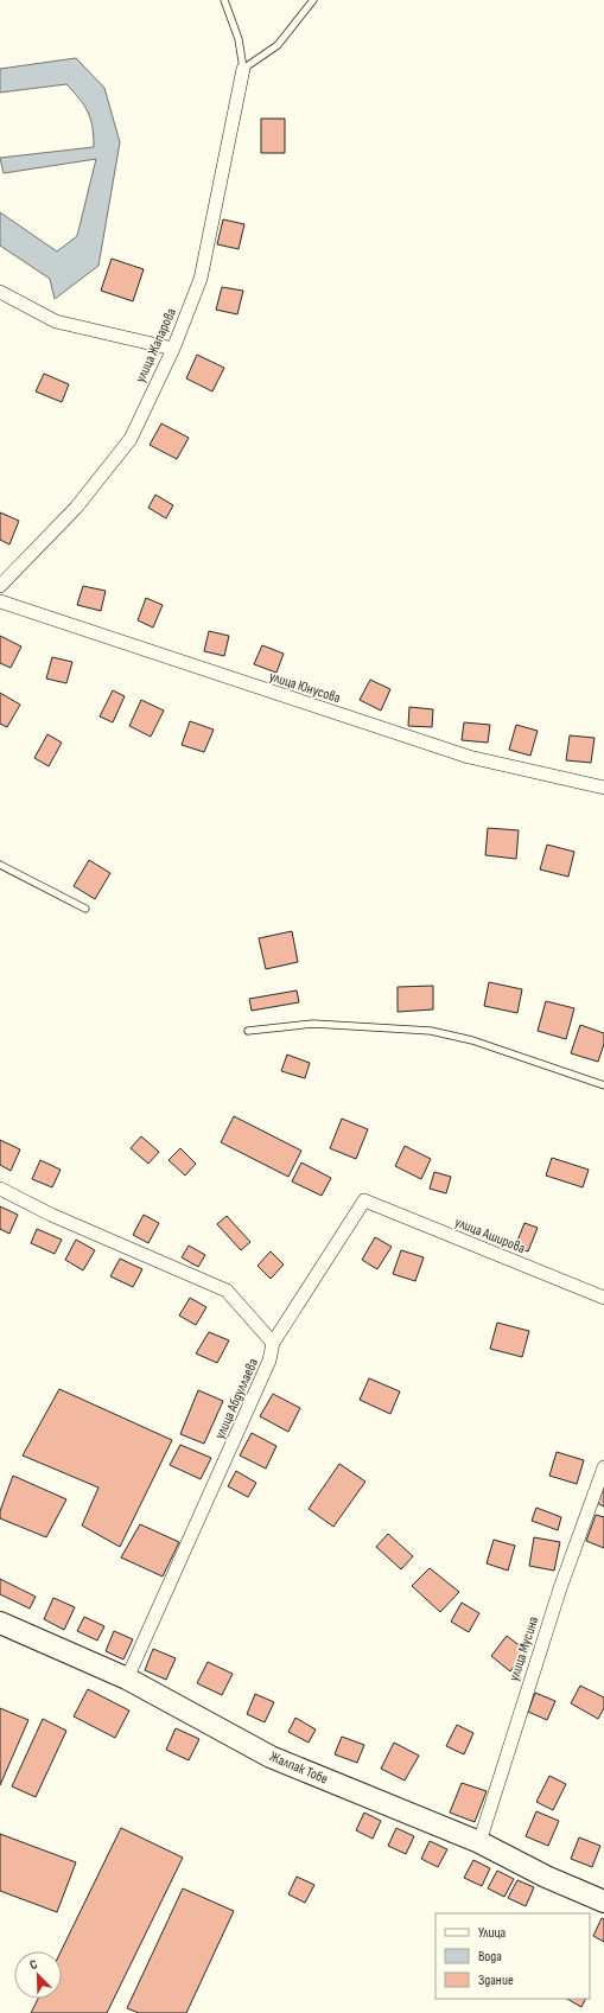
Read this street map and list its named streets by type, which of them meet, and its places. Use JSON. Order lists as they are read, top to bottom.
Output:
{
  "streets": {
    "main road": ["Жалпак Тобе"],
    "street": [
      "улица Жапарова",
      "улица Юнусова",
      "улица Аширова",
      "улица Абдуллаева",
      "улица Мусина"
    ]
  },
  "crossings": [
    ["улица Аширова", "улица Абдуллаева"],
    ["улица Абдуллаева", "Жалпак Тобе"],
    ["улица Мусина", "Жалпак Тобе"]
  ],
  "legend": ["Улица", "Вода", "Здание"],
  "north": "top left"
}
